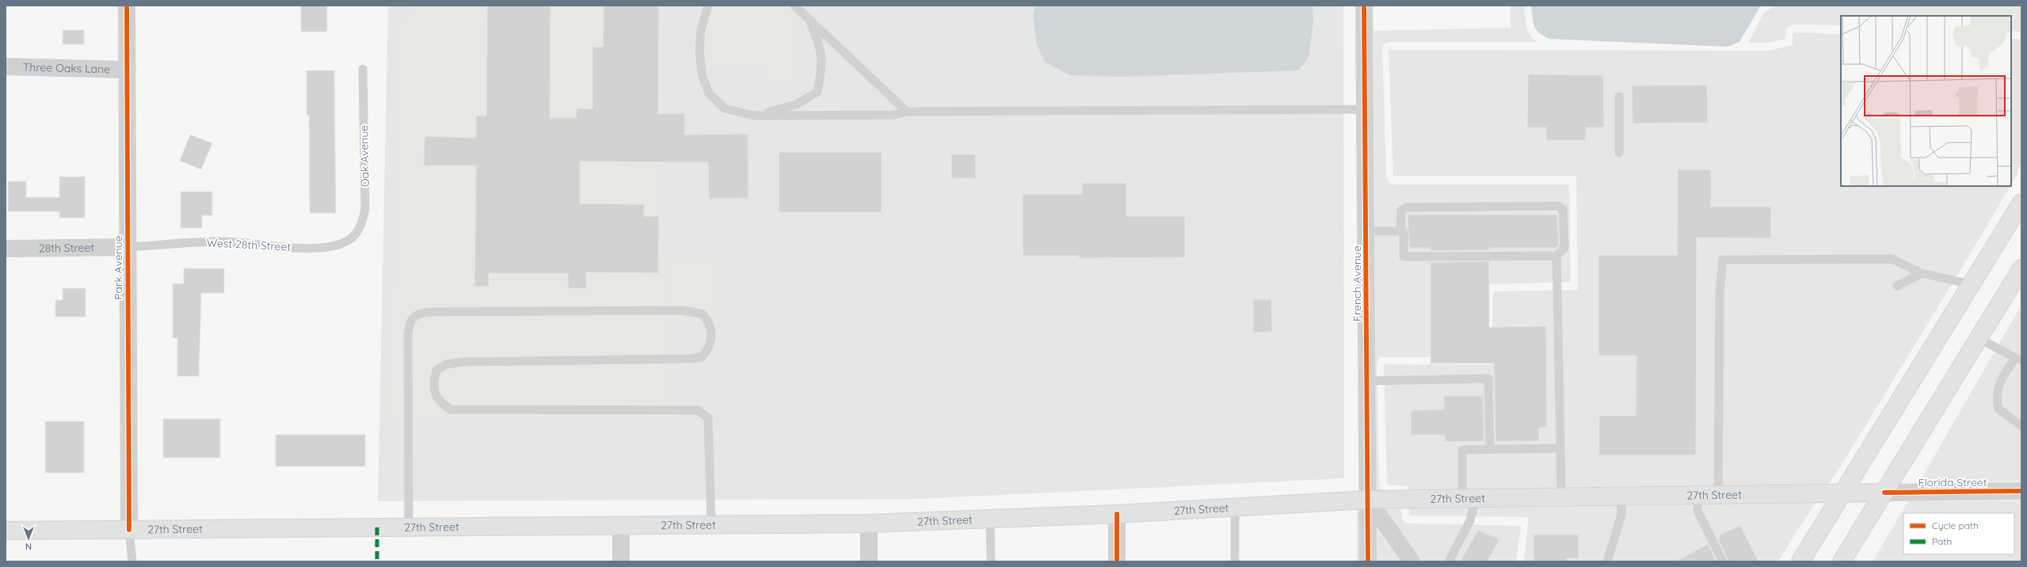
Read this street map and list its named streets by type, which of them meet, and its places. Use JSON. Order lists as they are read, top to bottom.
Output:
{
  "streets": {
    "main road": ["27th Street"],
    "street": [
      "Three Oaks Lane",
      "28th Street",
      "Park Avenue",
      "French Avenue",
      "Florida Street"
    ],
    "lane": ["Oak Avenue", "West 28th Street"]
  },
  "crossings": [
    ["Three Oaks Lane", "Park Avenue"],
    ["Oak Avenue", "West 28th Street"],
    ["West 28th Street", "28th Street"],
    ["West 28th Street", "Park Avenue"],
    ["28th Street", "Park Avenue"],
    ["Park Avenue", "27th Street"],
    ["French Avenue", "27th Street"],
    ["Florida Street", "27th Street"]
  ],
  "legend": ["Cycle path", "Path"],
  "north": "bottom"
}
